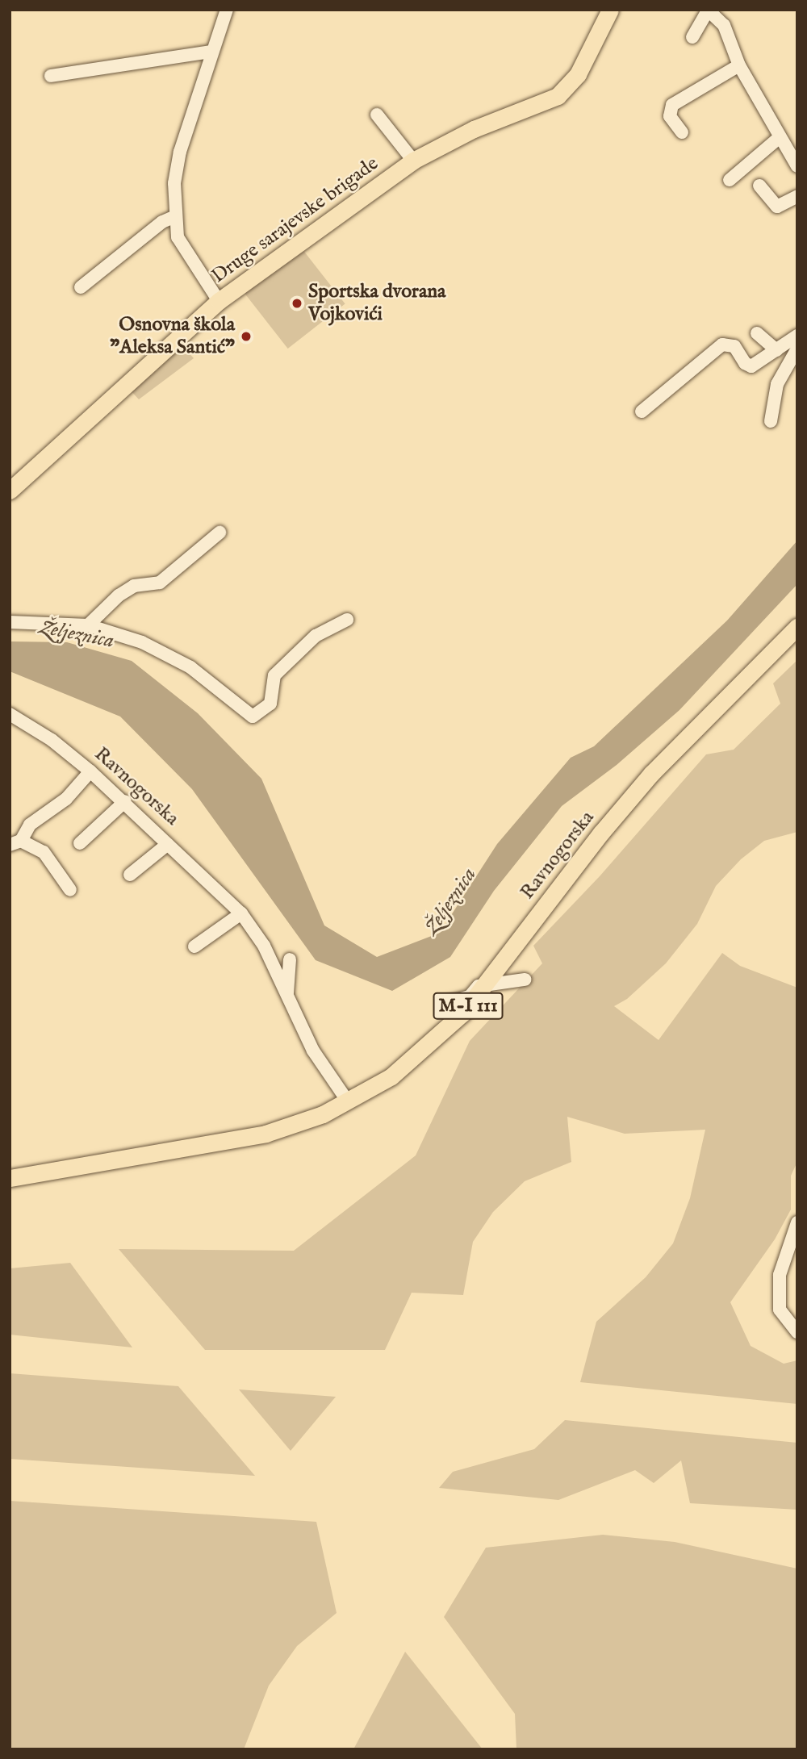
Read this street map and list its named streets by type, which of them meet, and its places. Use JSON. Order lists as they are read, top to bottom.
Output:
{
  "streets": {
    "main road": ["Druge sarajevske brigade", "Ravnogorska", "M-I 111"]
  },
  "water": ["Željeznica"],
  "places": ["Sportska dvorana Vojkovići", "Osnovna škola \"Aleksa Santić\""]
}
